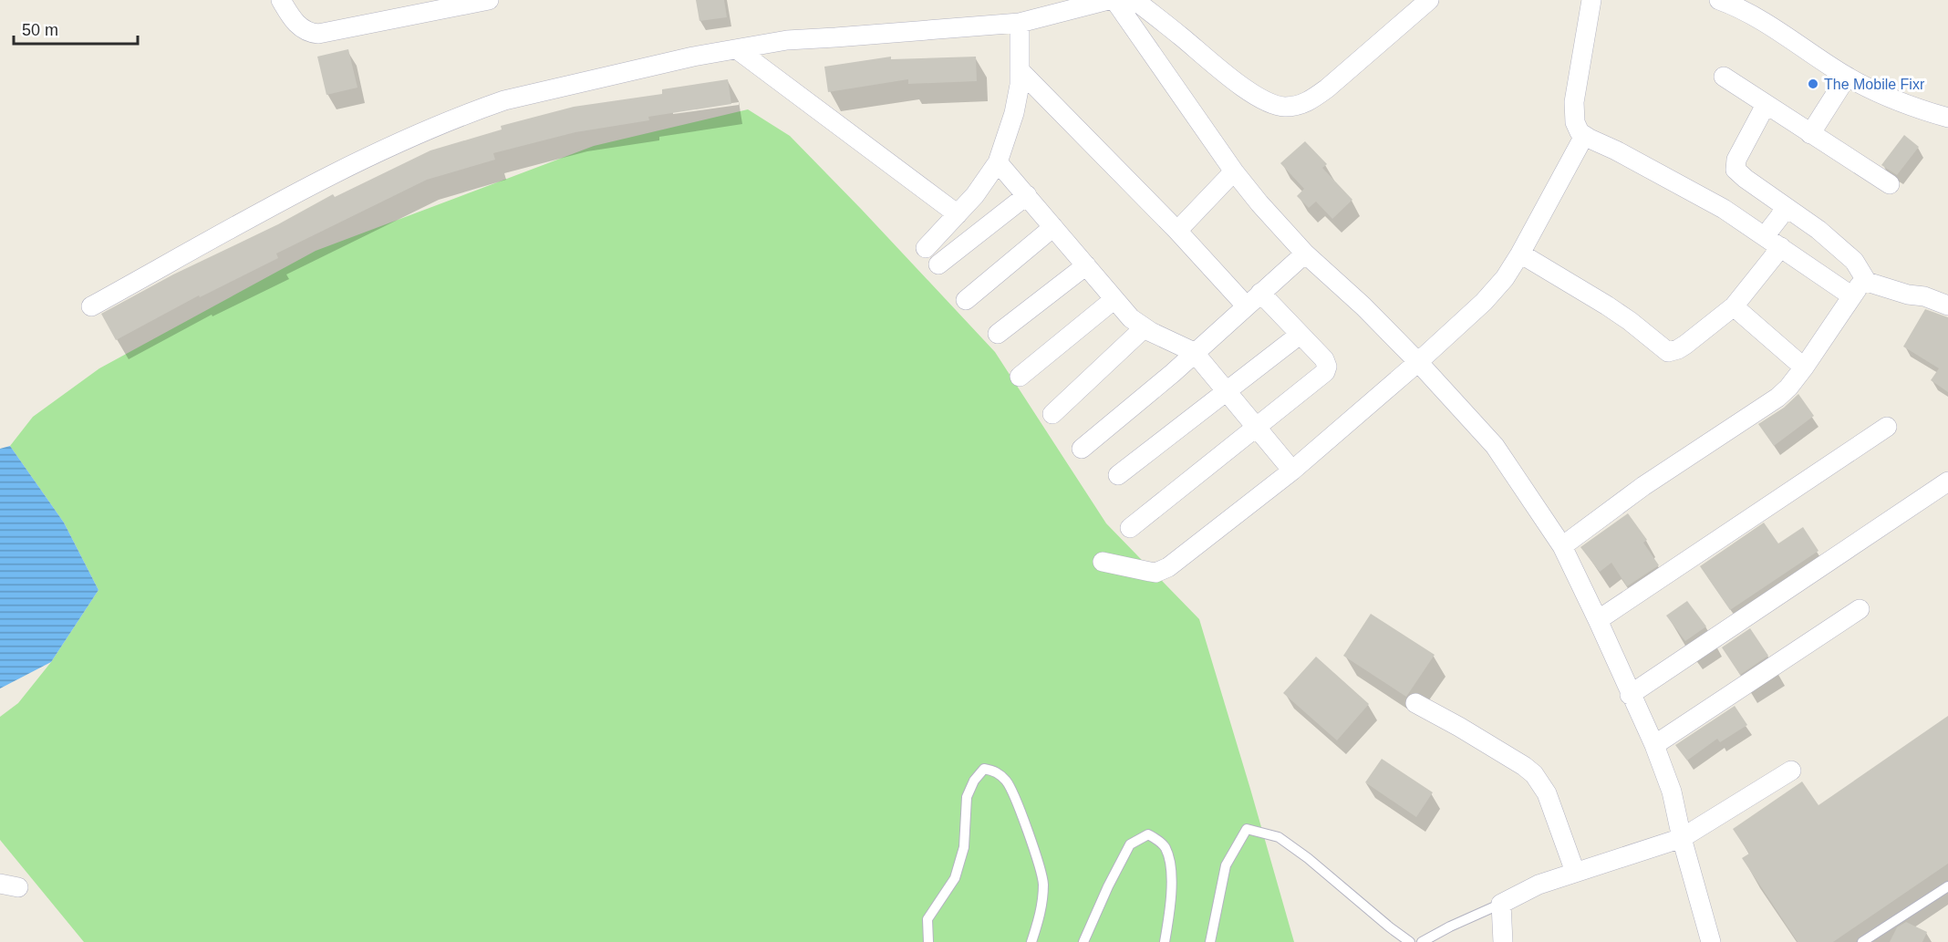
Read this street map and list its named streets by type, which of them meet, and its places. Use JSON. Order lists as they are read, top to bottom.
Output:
{
  "places": ["The Mobile Fixr"],
  "scale_bar": "50 m"
}
